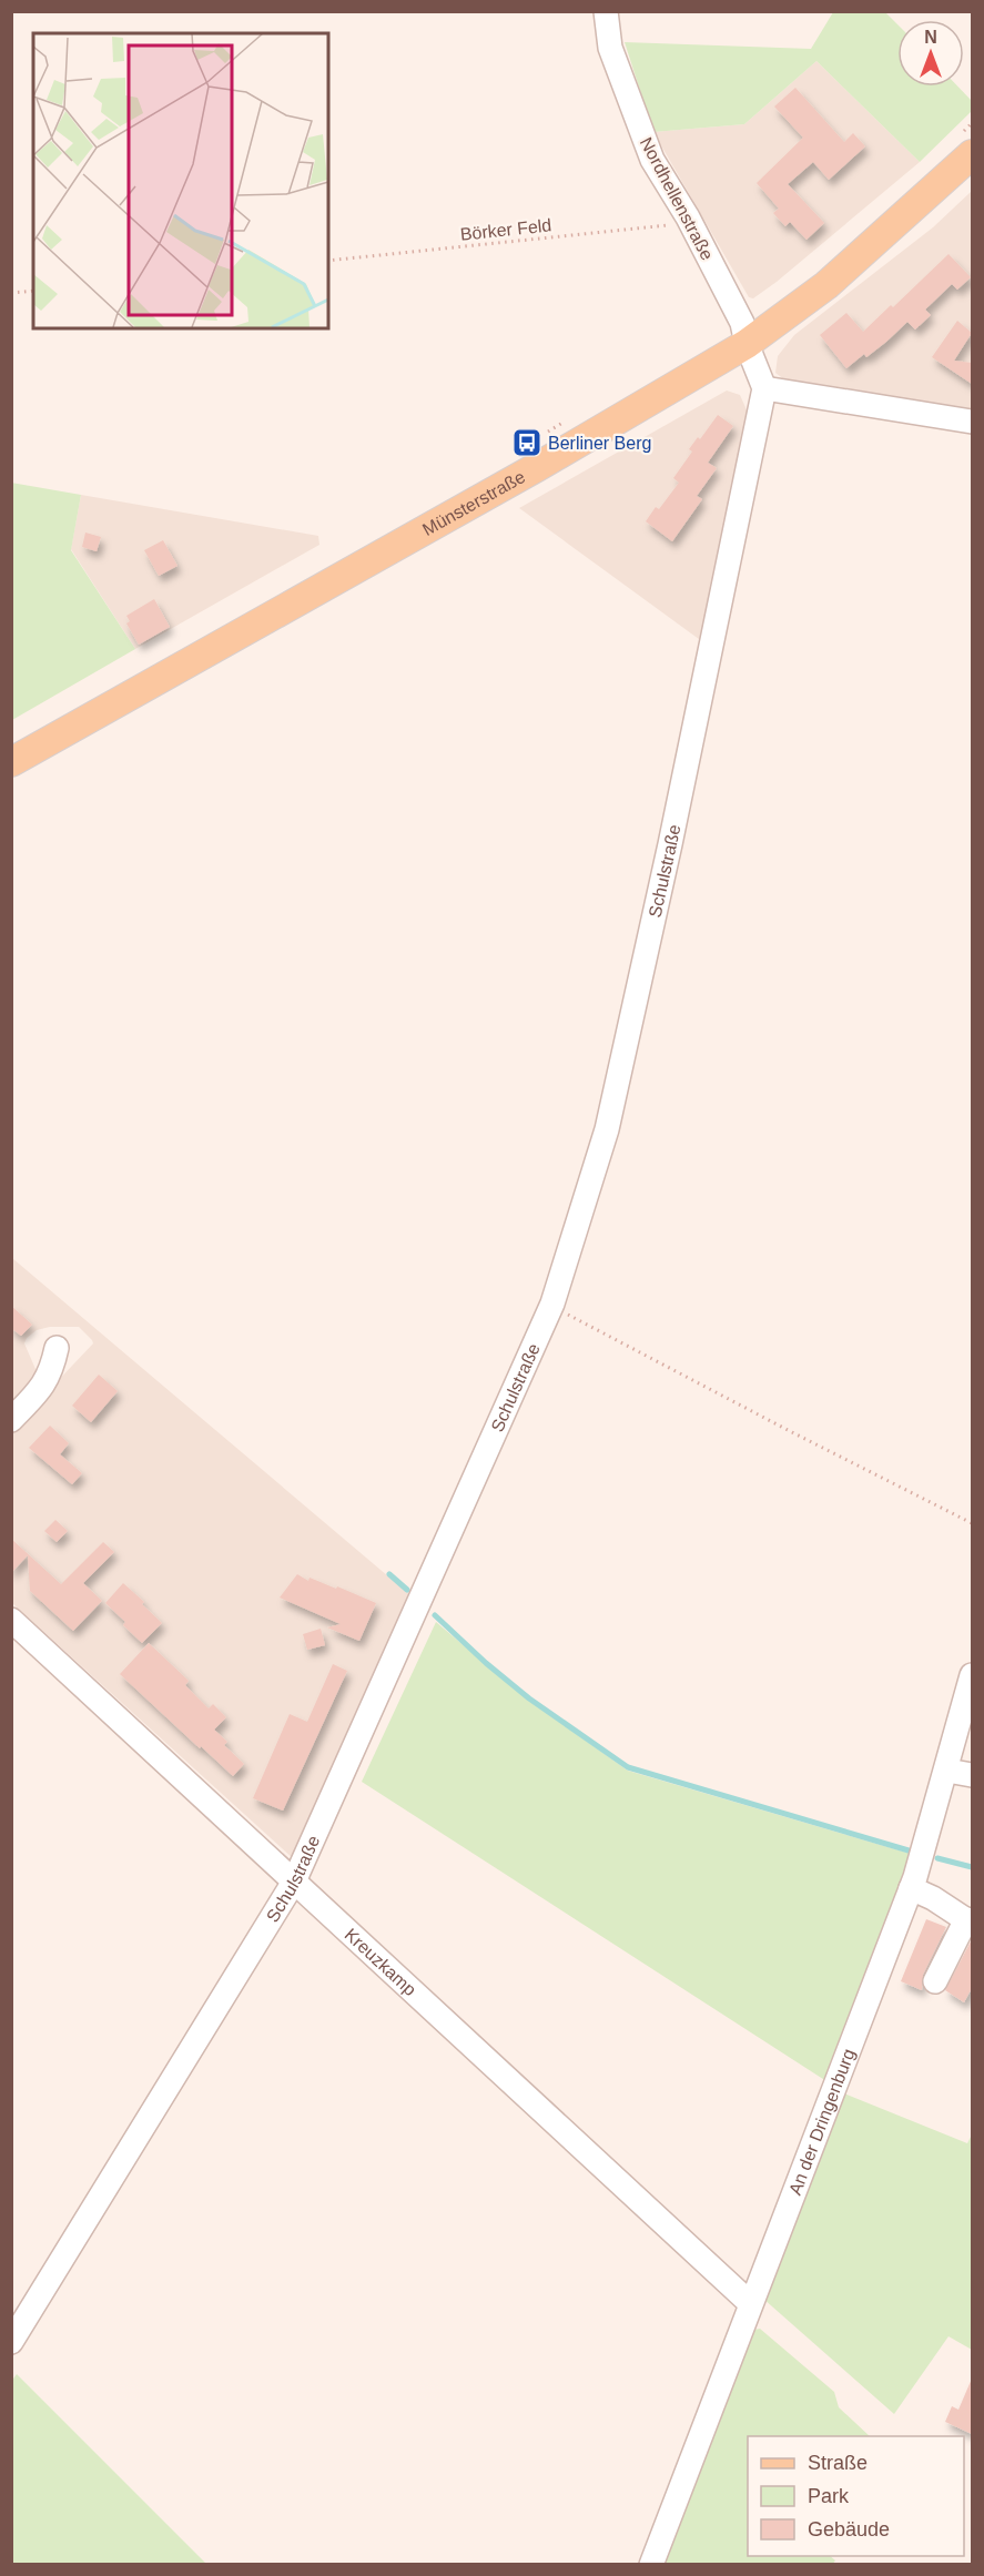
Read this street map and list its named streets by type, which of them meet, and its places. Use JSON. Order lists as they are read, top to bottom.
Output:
{
  "streets": {
    "main road": ["Münsterstraße"],
    "street": [
      "Nordhellenstraße",
      "Schulstraße",
      "Kreuzkamp",
      "An der Dringenburg"
    ],
    "path": ["Börker Feld"]
  },
  "crossings": [
    ["Nordhellenstraße", "Börker Feld"],
    ["Nordhellenstraße", "Münsterstraße"],
    ["Schulstraße", "Kreuzkamp"],
    ["Kreuzkamp", "An der Dringenburg"]
  ],
  "places": {
    "bus stop": ["Berliner Berg"]
  },
  "legend": ["Straße", "Park", "Gebäude"],
  "north": "top"
}
